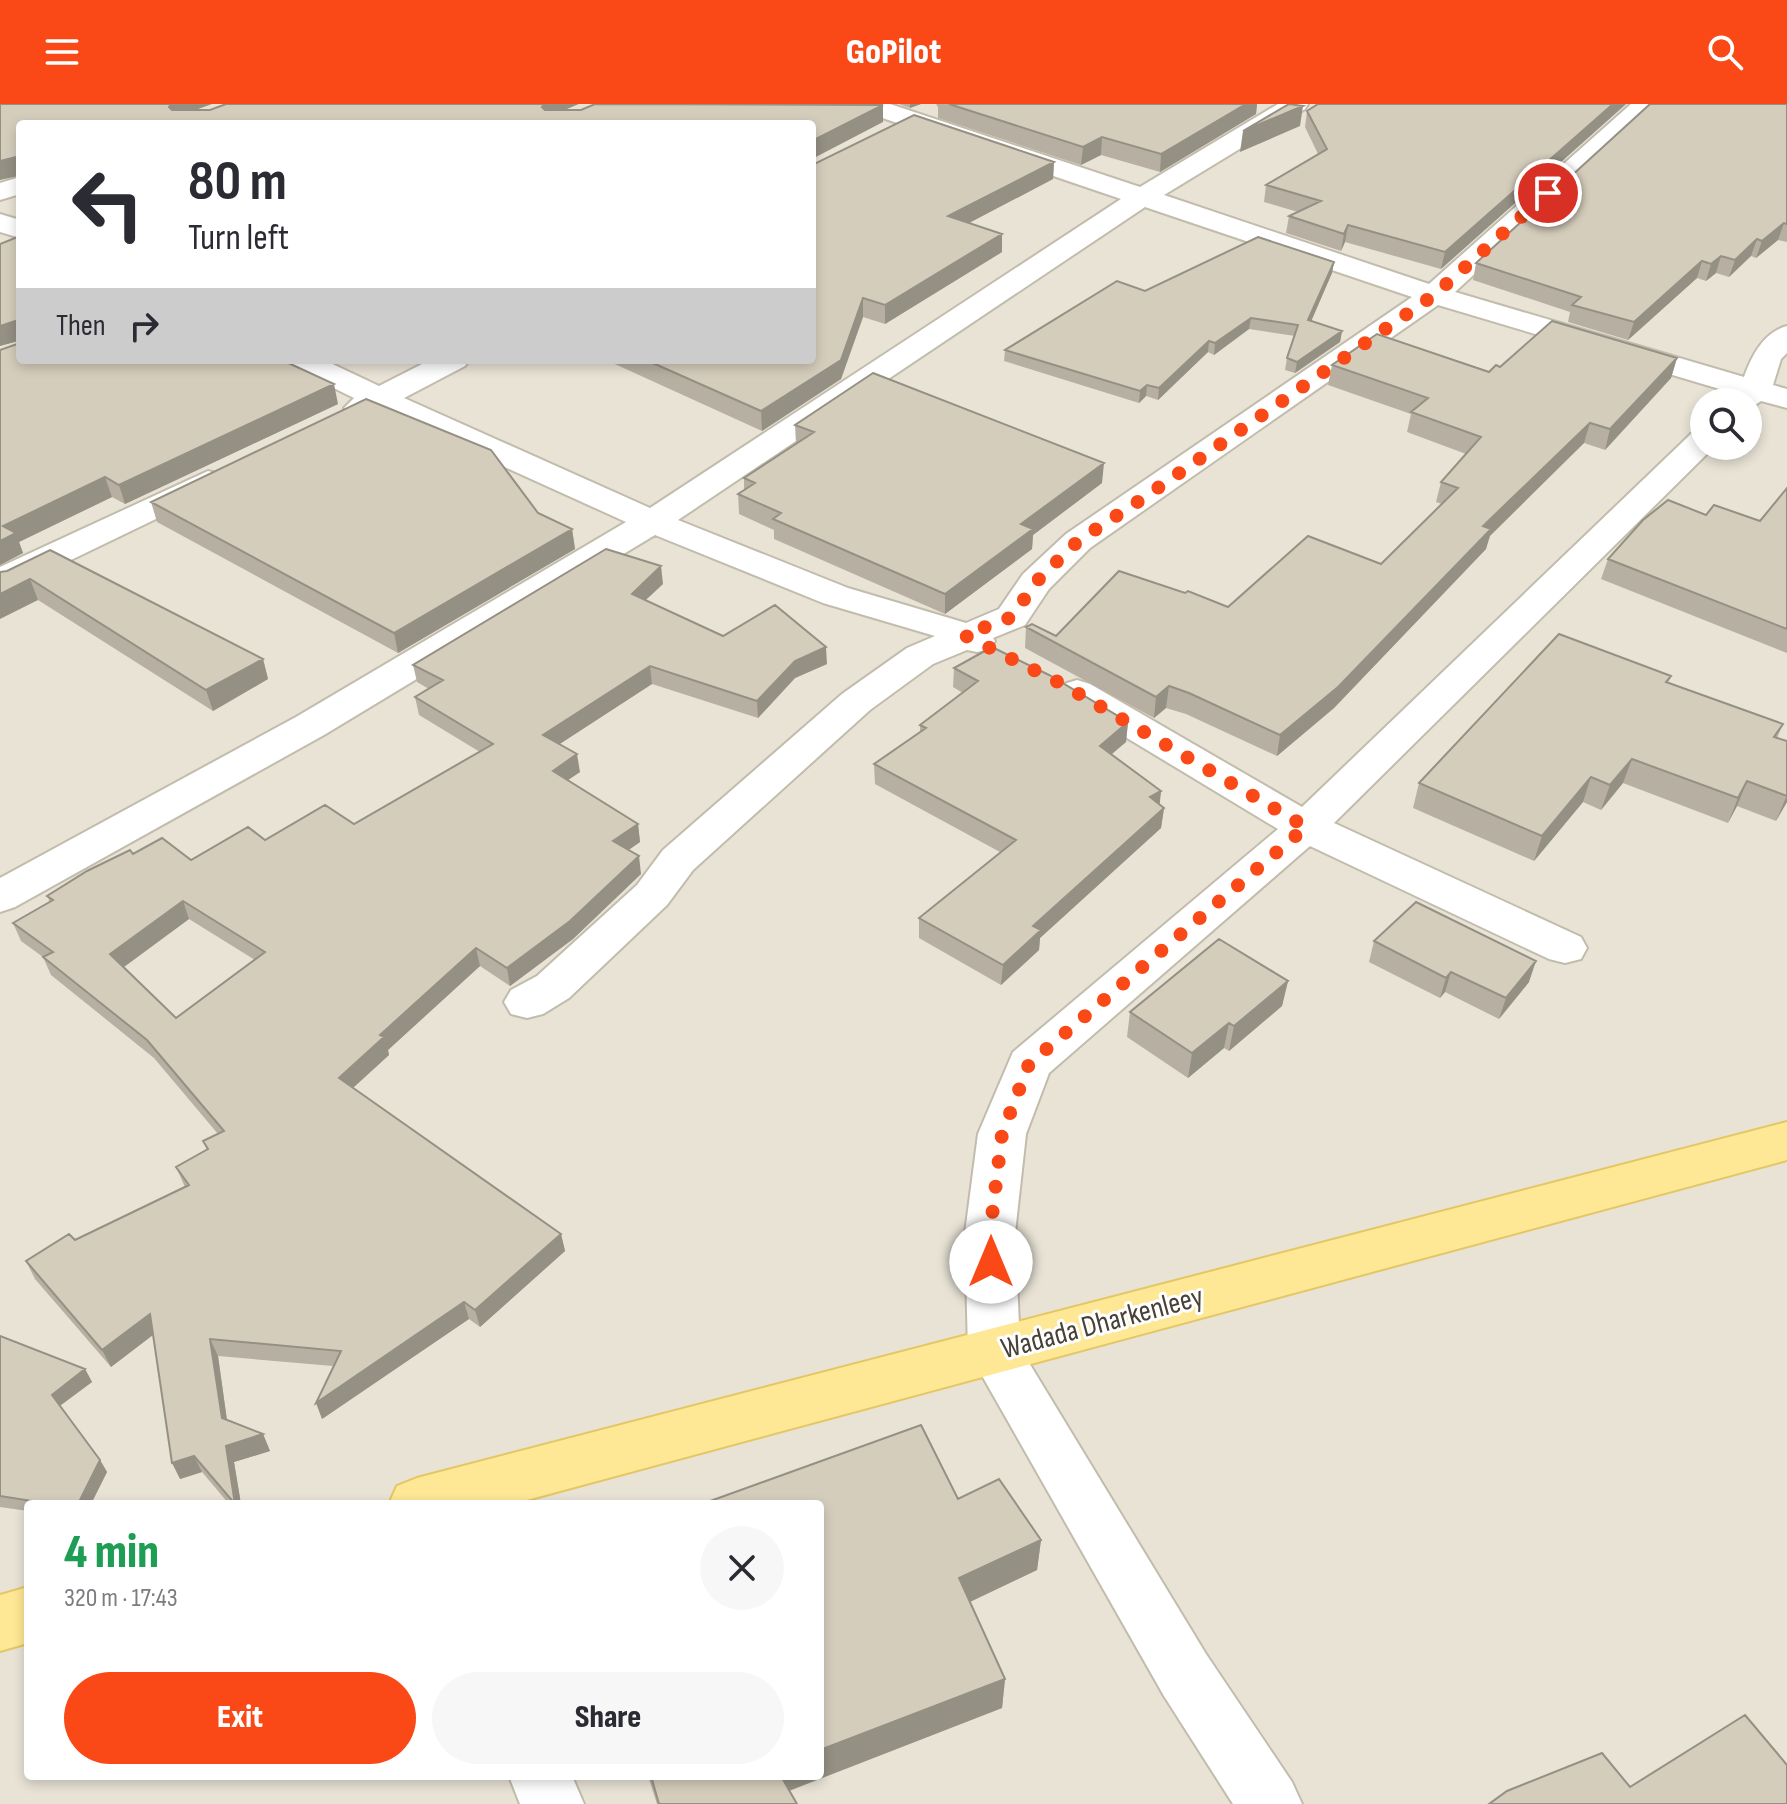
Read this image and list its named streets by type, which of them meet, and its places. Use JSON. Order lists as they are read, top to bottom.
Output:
{
  "streets": {
    "main road": ["Wadada Dharkenleey"]
  },
  "page": {
    "header": "GoPilot",
    "turn": ["80 m", "Turn left"],
    "then": "Then",
    "heading": ["4 min", "320 m · 17:43"],
    "buttons": ["Exit", "Share"]
  }
}
